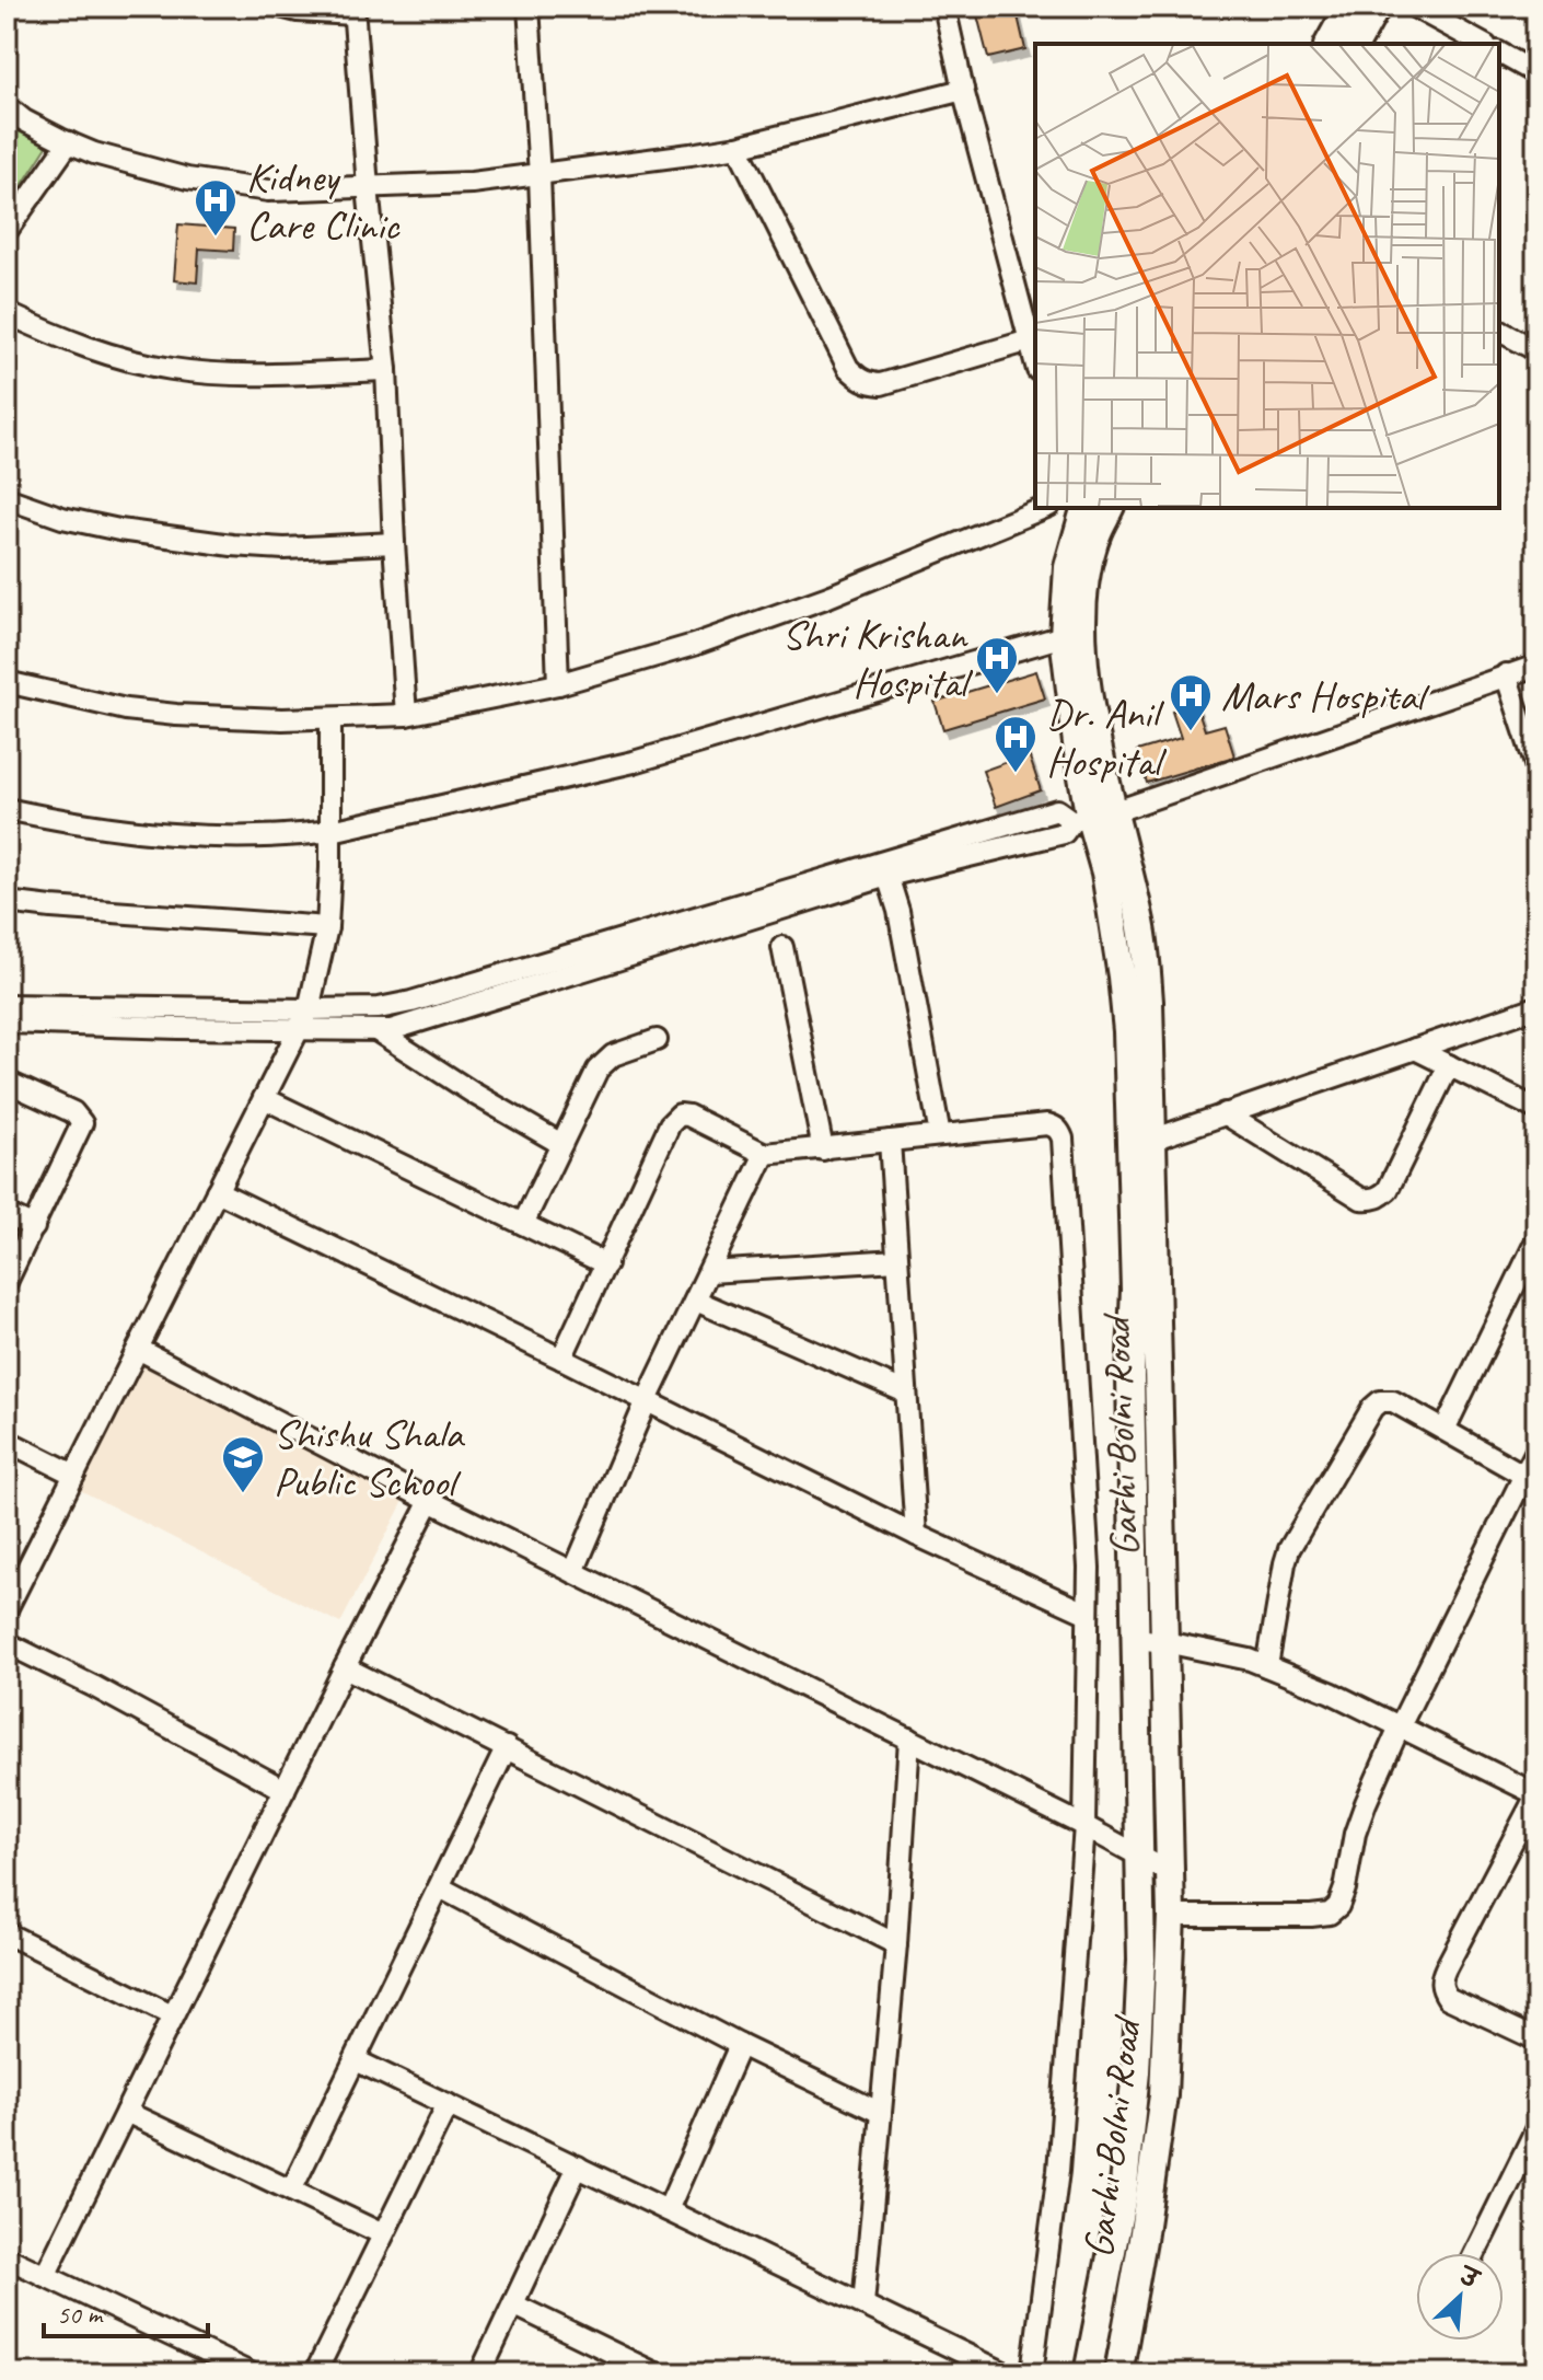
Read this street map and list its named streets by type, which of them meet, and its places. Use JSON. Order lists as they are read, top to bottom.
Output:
{
  "streets": {
    "main road": ["Garhi Bolni Road"]
  },
  "places": {
    "hospital": [
      "Kidney Care Clinic",
      "Shri Krishan Hospital",
      "Mars Hospital",
      "Dr. Anil Hospital"
    ],
    "school or university": ["Shishu Shala Public School"]
  },
  "scale_bar": "50 m",
  "north": "top right"
}
